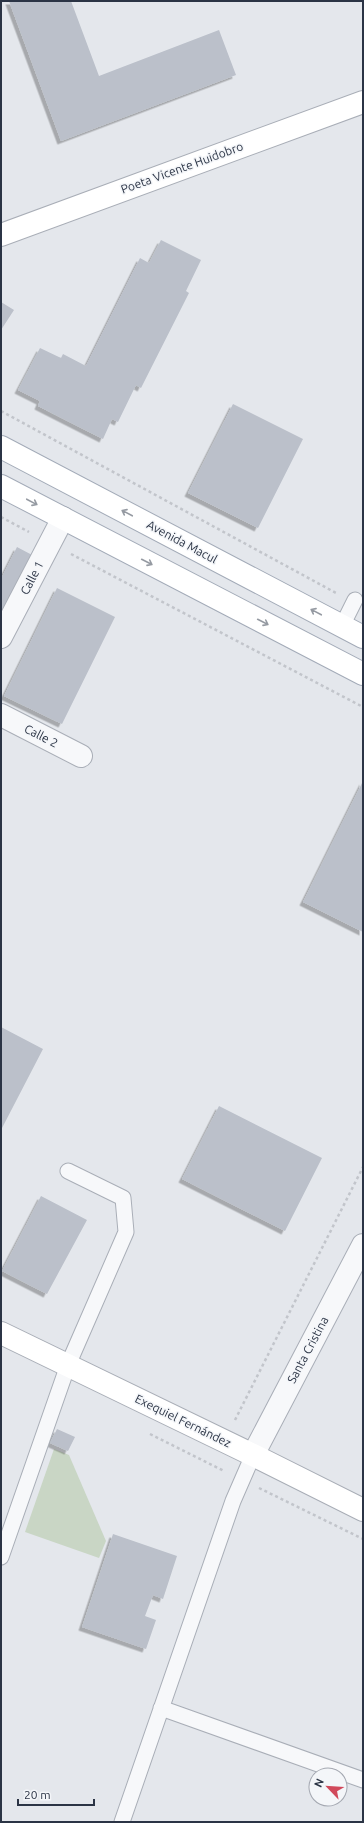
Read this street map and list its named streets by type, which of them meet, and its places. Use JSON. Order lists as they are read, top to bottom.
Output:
{
  "streets": {
    "main road": ["Poeta Vicente Huidobro", "Avenida Macul", "Exequiel Fernández"],
    "street": ["Calle 1", "Calle 2", "Santa Cristina"]
  },
  "crossings": [
    ["Santa Cristina", "Exequiel Fernández"]
  ],
  "scale_bar": "20 m",
  "north": "top left"
}
